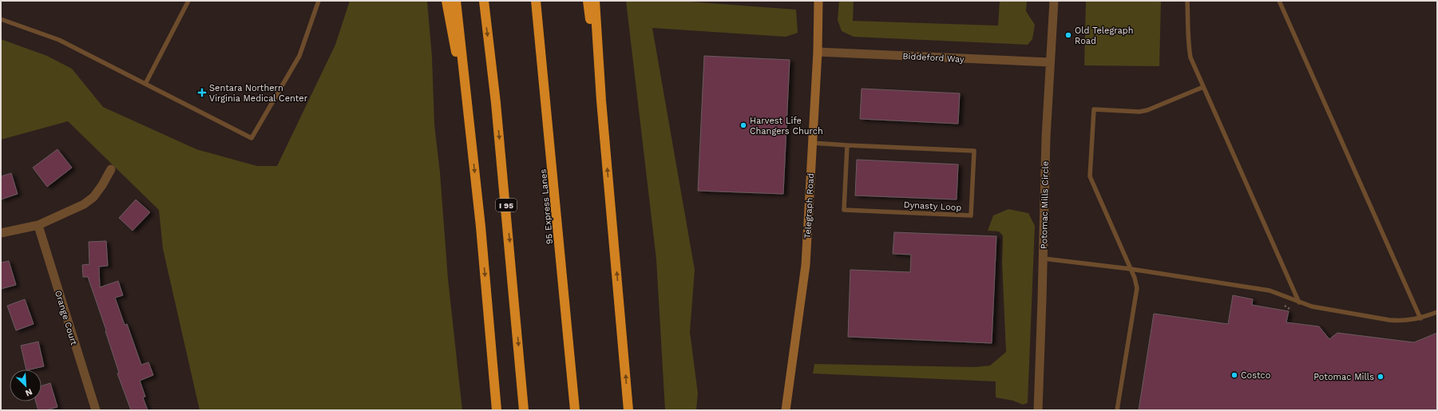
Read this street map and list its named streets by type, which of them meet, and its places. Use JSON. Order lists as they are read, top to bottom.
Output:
{
  "streets": {
    "highway": ["I 95", "95 Express Lanes"],
    "main road": ["Telegraph Road"],
    "street": ["Biddeford Way", "Potomac Mills Circle", "Orange Court"],
    "lane": ["Dynasty Loop"]
  },
  "crossings": [
    ["Biddeford Way", "Potomac Mills Circle"],
    ["Biddeford Way", "Telegraph Road"],
    ["Telegraph Road", "Dynasty Loop"]
  ],
  "places": {
    "other": [
      "Old Telegraph Road",
      "Harvest Life Changers Church",
      "Costco",
      "Potomac Mills"
    ],
    "health": ["Sentara Northern Virginia Medical Center"]
  },
  "north": "bottom right"
}
